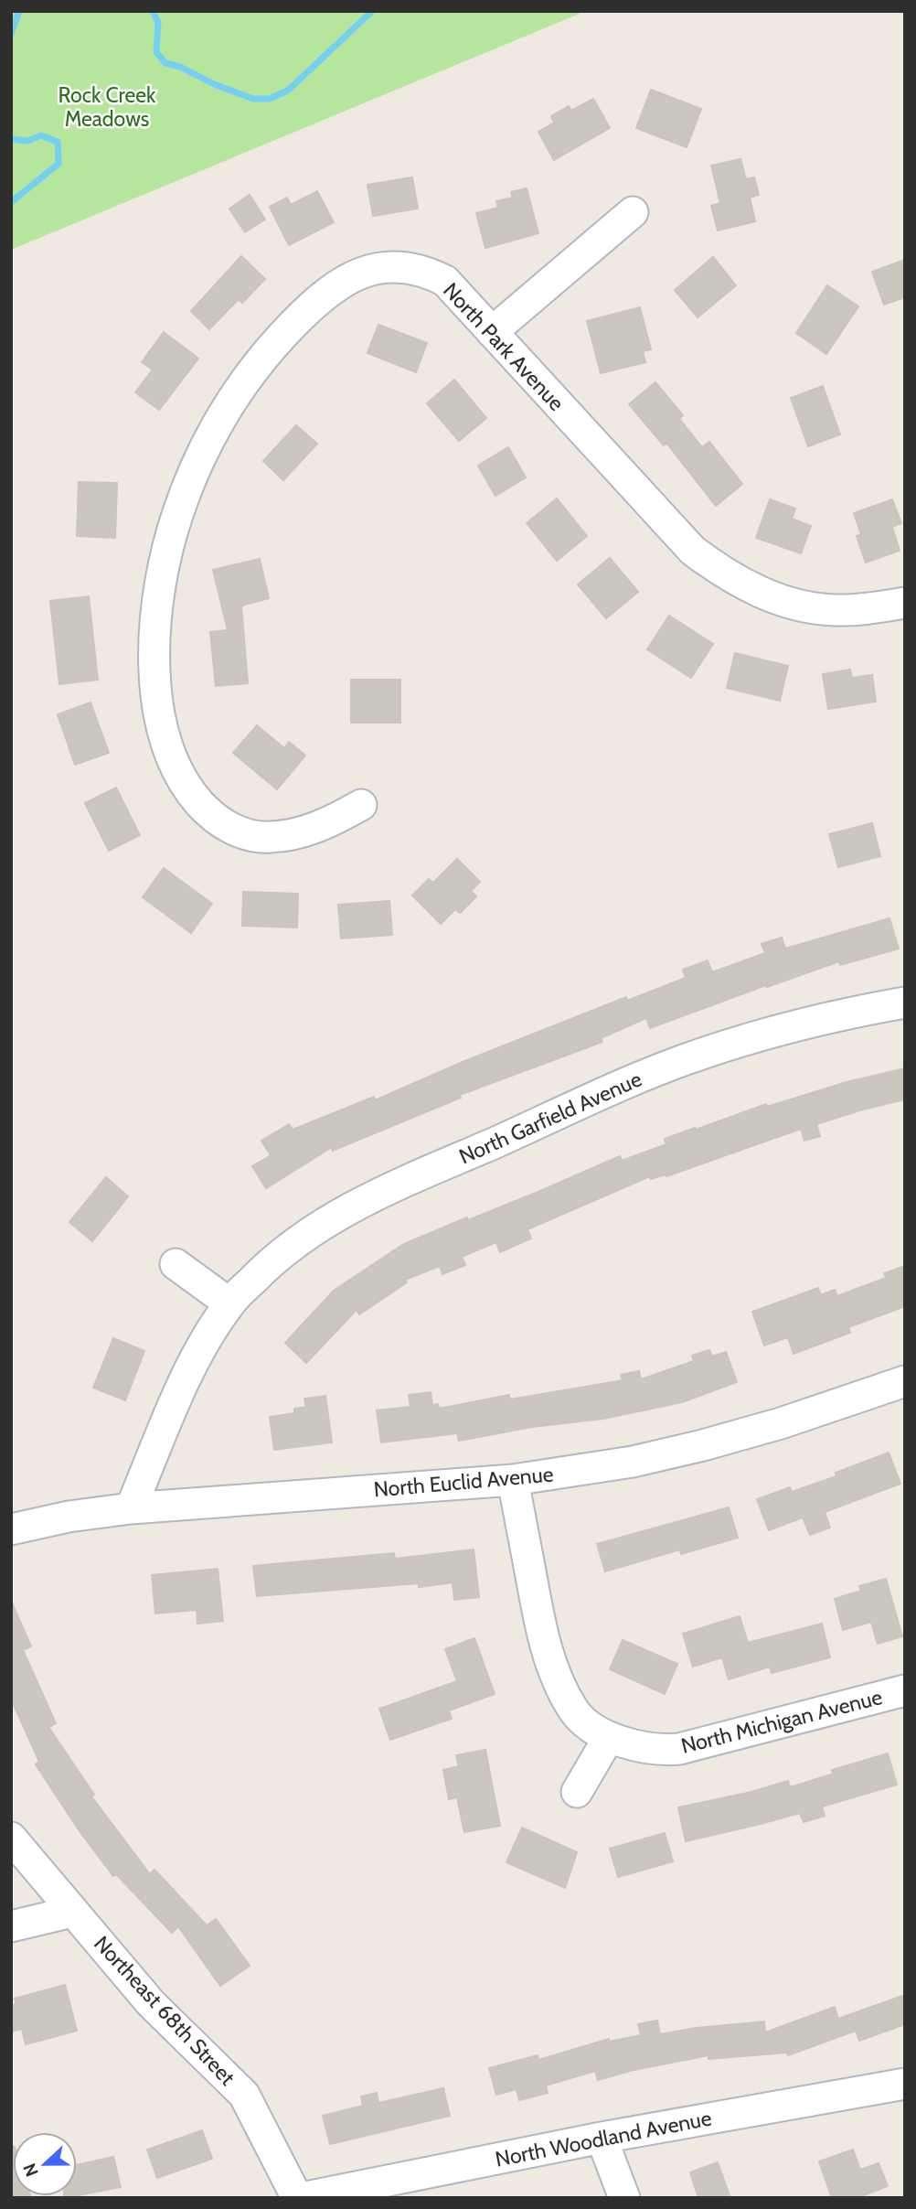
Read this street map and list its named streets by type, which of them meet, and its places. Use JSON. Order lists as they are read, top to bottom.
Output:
{
  "streets": {
    "street": [
      "North Park Avenue",
      "North Garfield Avenue",
      "North Euclid Avenue",
      "North Michigan Avenue",
      "Northeast 68th Street",
      "North Woodland Avenue"
    ]
  },
  "crossings": [
    ["North Garfield Avenue", "North Euclid Avenue"],
    ["North Euclid Avenue", "North Michigan Avenue"],
    ["Northeast 68th Street", "North Woodland Avenue"]
  ],
  "parks": ["Rock Creek Meadows"],
  "north": "left"
}
